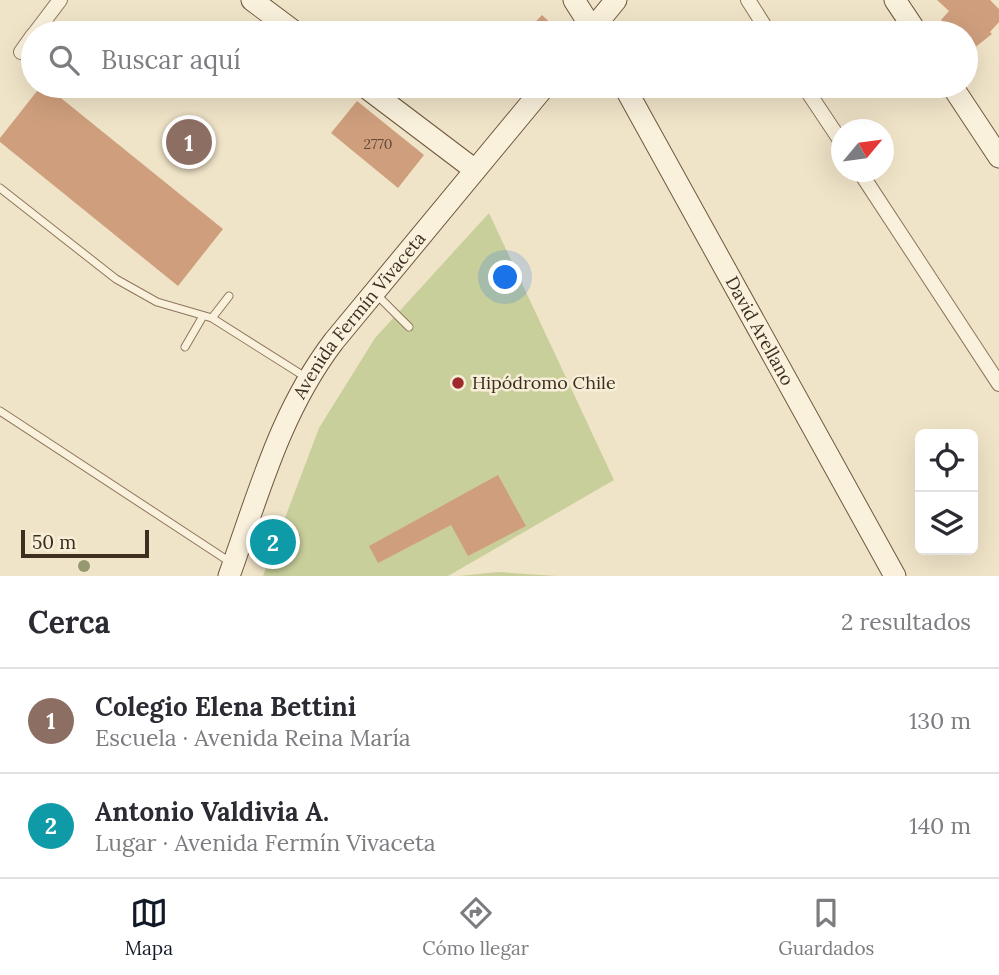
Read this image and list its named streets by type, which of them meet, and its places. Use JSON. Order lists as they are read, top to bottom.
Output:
{
  "streets": {
    "street": ["Avenida Fermín Vivaceta", "David Arellano"]
  },
  "places": ["Hipódromo Chile"],
  "house_numbers": ["2770"],
  "scale_bar": "50 m",
  "north": "top right",
  "page": {
    "search": "Buscar aquí",
    "pins": ["1", "2"],
    "scale": "50 m",
    "heading": ["Cerca", "2 resultados"],
    "list": [
      {
        "mark": "1",
        "name": "Colegio Elena Bettini",
        "note": "Escuela · Avenida Reina María",
        "value": "130 m"
      },
      {
        "mark": "2",
        "name": "Antonio Valdivia A.",
        "note": "Lugar · Avenida Fermín Vivaceta",
        "value": "140 m"
      }
    ],
    "nav": ["Mapa", "Cómo llegar", "Guardados"]
  }
}
